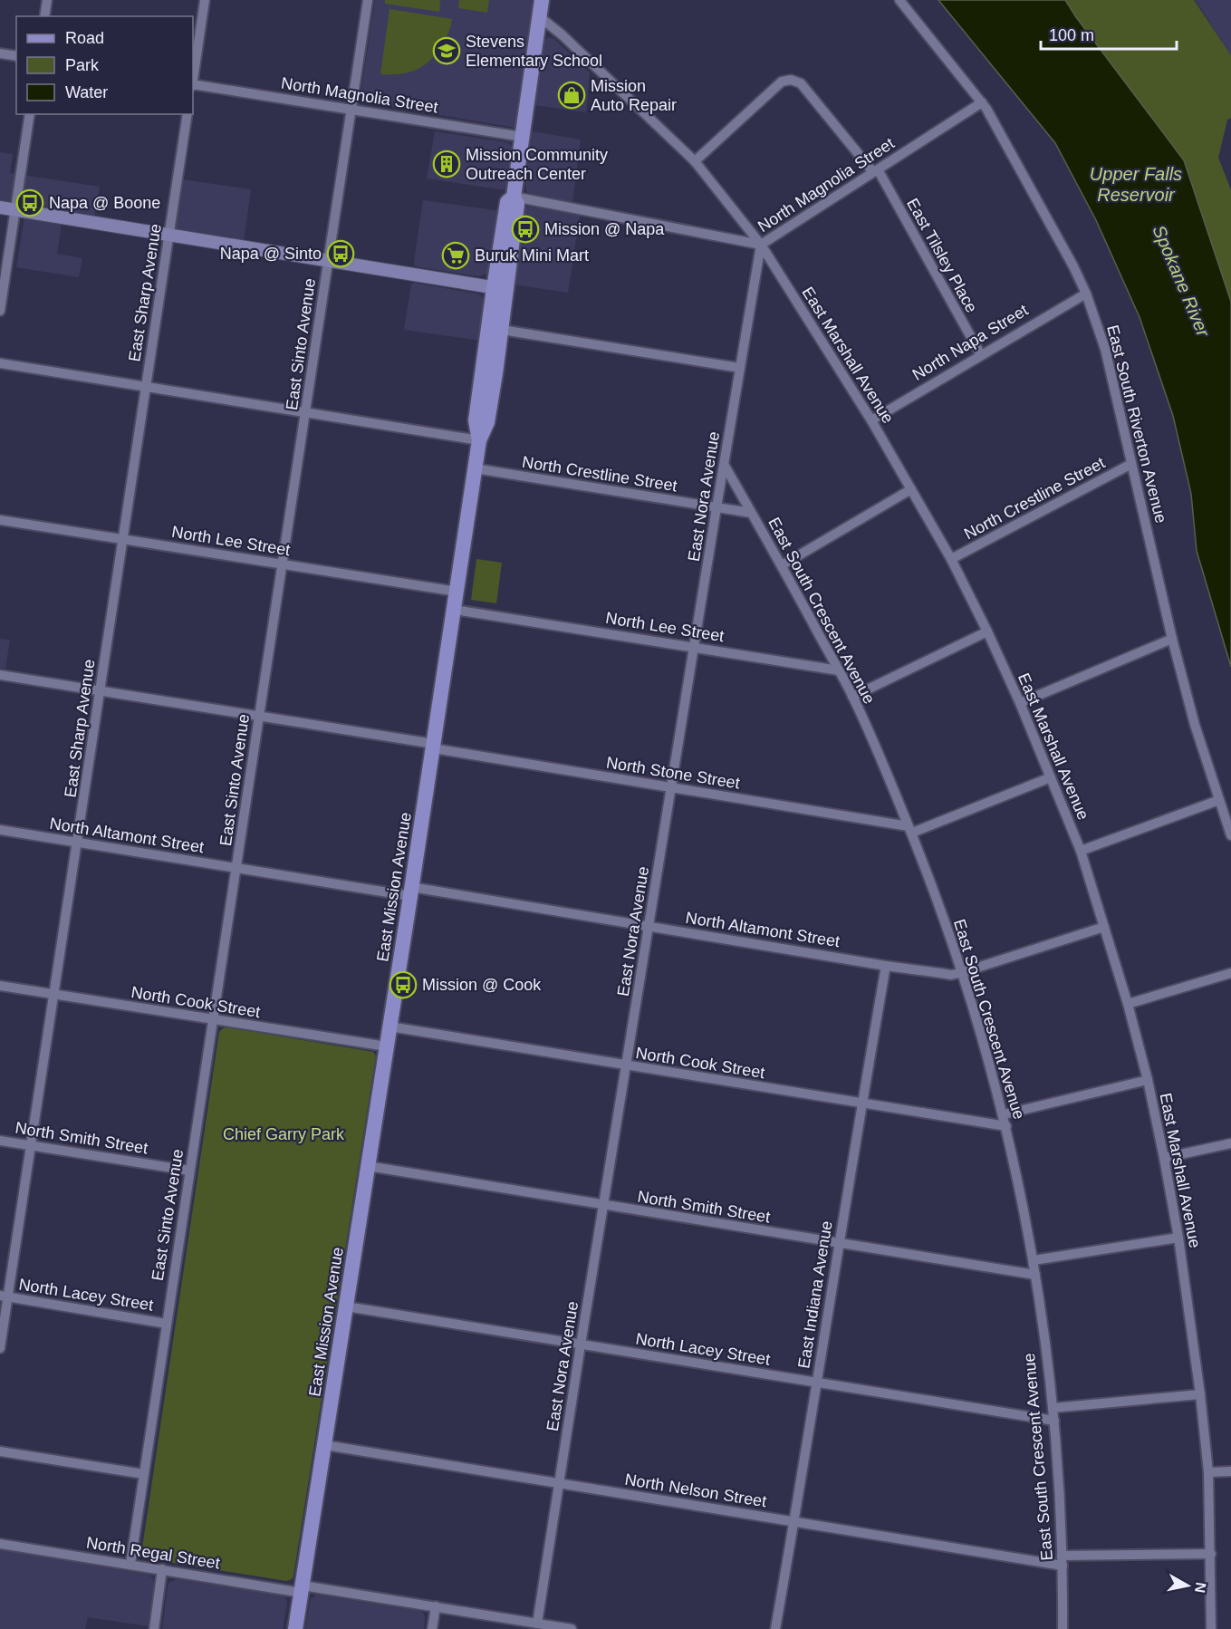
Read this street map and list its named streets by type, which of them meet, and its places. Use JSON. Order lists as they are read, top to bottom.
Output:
{
  "streets": {
    "main road": ["East Mission Avenue"],
    "street": [
      "North Magnolia Street",
      "East Tilsley Place",
      "East Sharp Avenue",
      "North Napa Street",
      "East Sinto Avenue",
      "East Marshall Avenue",
      "East South Riverton Avenue",
      "North Crestline Street",
      "East Nora Avenue",
      "North Lee Street",
      "East South Crescent Avenue",
      "North Stone Street",
      "North Altamont Street",
      "North Cook Street",
      "North Smith Street",
      "North Lacey Street",
      "East Indiana Avenue",
      "North Nelson Street",
      "North Regal Street"
    ]
  },
  "crossings": [
    ["North Magnolia Street", "East Tilsley Place"],
    ["North Magnolia Street", "East Sinto Avenue"],
    ["North Magnolia Street", "East Marshall Avenue"],
    ["North Magnolia Street", "East South Riverton Avenue"],
    ["North Magnolia Street", "East Nora Avenue"],
    ["North Magnolia Street", "East Mission Avenue"],
    ["East Tilsley Place", "North Napa Street"],
    ["East Tilsley Place", "East Marshall Avenue"],
    ["East Sharp Avenue", "North Lee Street"],
    ["East Sharp Avenue", "North Stone Street"],
    ["East Sharp Avenue", "North Altamont Street"],
    ["East Sharp Avenue", "North Cook Street"],
    ["East Sharp Avenue", "North Smith Street"],
    ["East Sharp Avenue", "North Lacey Street"],
    ["North Napa Street", "East Marshall Avenue"],
    ["North Napa Street", "East South Riverton Avenue"],
    ["East Sinto Avenue", "North Lee Street"],
    ["East Sinto Avenue", "North Stone Street"],
    ["East Sinto Avenue", "North Altamont Street"],
    ["East Sinto Avenue", "North Cook Street"],
    ["East Sinto Avenue", "North Smith Street"],
    ["East Sinto Avenue", "North Lacey Street"],
    ["East Sinto Avenue", "North Regal Street"],
    ["East Marshall Avenue", "North Crestline Street"],
    ["East Marshall Avenue", "East Nora Avenue"],
    ["East Marshall Avenue", "North Altamont Street"],
    ["East Marshall Avenue", "East Mission Avenue"],
    ["East Marshall Avenue", "North Nelson Street"],
    ["East South Riverton Avenue", "North Crestline Street"],
    ["North Crestline Street", "East Nora Avenue"],
    ["North Crestline Street", "East South Crescent Avenue"],
    ["North Crestline Street", "East Mission Avenue"],
    ["East Nora Avenue", "North Lee Street"],
    ["East Nora Avenue", "East South Crescent Avenue"],
    ["East Nora Avenue", "North Stone Street"],
    ["East Nora Avenue", "North Altamont Street"],
    ["East Nora Avenue", "North Cook Street"],
    ["East Nora Avenue", "North Smith Street"],
    ["East Nora Avenue", "North Lacey Street"],
    ["East Nora Avenue", "North Nelson Street"],
    ["East Nora Avenue", "North Regal Street"],
    ["North Lee Street", "East South Crescent Avenue"],
    ["North Lee Street", "East Mission Avenue"],
    ["East South Crescent Avenue", "North Stone Street"],
    ["East South Crescent Avenue", "North Altamont Street"],
    ["East South Crescent Avenue", "North Cook Street"],
    ["East South Crescent Avenue", "North Smith Street"],
    ["East South Crescent Avenue", "North Lacey Street"],
    ["East South Crescent Avenue", "North Nelson Street"],
    ["North Stone Street", "East Mission Avenue"],
    ["North Altamont Street", "East Mission Avenue"],
    ["North Altamont Street", "East Indiana Avenue"],
    ["East Mission Avenue", "North Cook Street"],
    ["East Mission Avenue", "North Smith Street"],
    ["East Mission Avenue", "North Lacey Street"],
    ["East Mission Avenue", "North Nelson Street"],
    ["East Mission Avenue", "North Regal Street"],
    ["North Cook Street", "East Indiana Avenue"],
    ["North Smith Street", "East Indiana Avenue"],
    ["North Lacey Street", "East Indiana Avenue"],
    ["East Indiana Avenue", "North Nelson Street"]
  ],
  "water": ["Upper Falls Reservoir", "Spokane River"],
  "parks": ["Chief Garry Park"],
  "places": {
    "school or university": ["Stevens Elementary School"],
    "shop": ["Mission Auto Repair"],
    "building": ["Mission Community Outreach Center"],
    "bus stop": [
      "Napa @ Boone",
      "Mission @ Napa",
      "Napa @ Sinto",
      "Mission @ Cook"
    ],
    "supermarket": ["Buruk Mini Mart"]
  },
  "legend": ["Road", "Park", "Water"],
  "scale_bar": "100 m",
  "north": "right"
}
